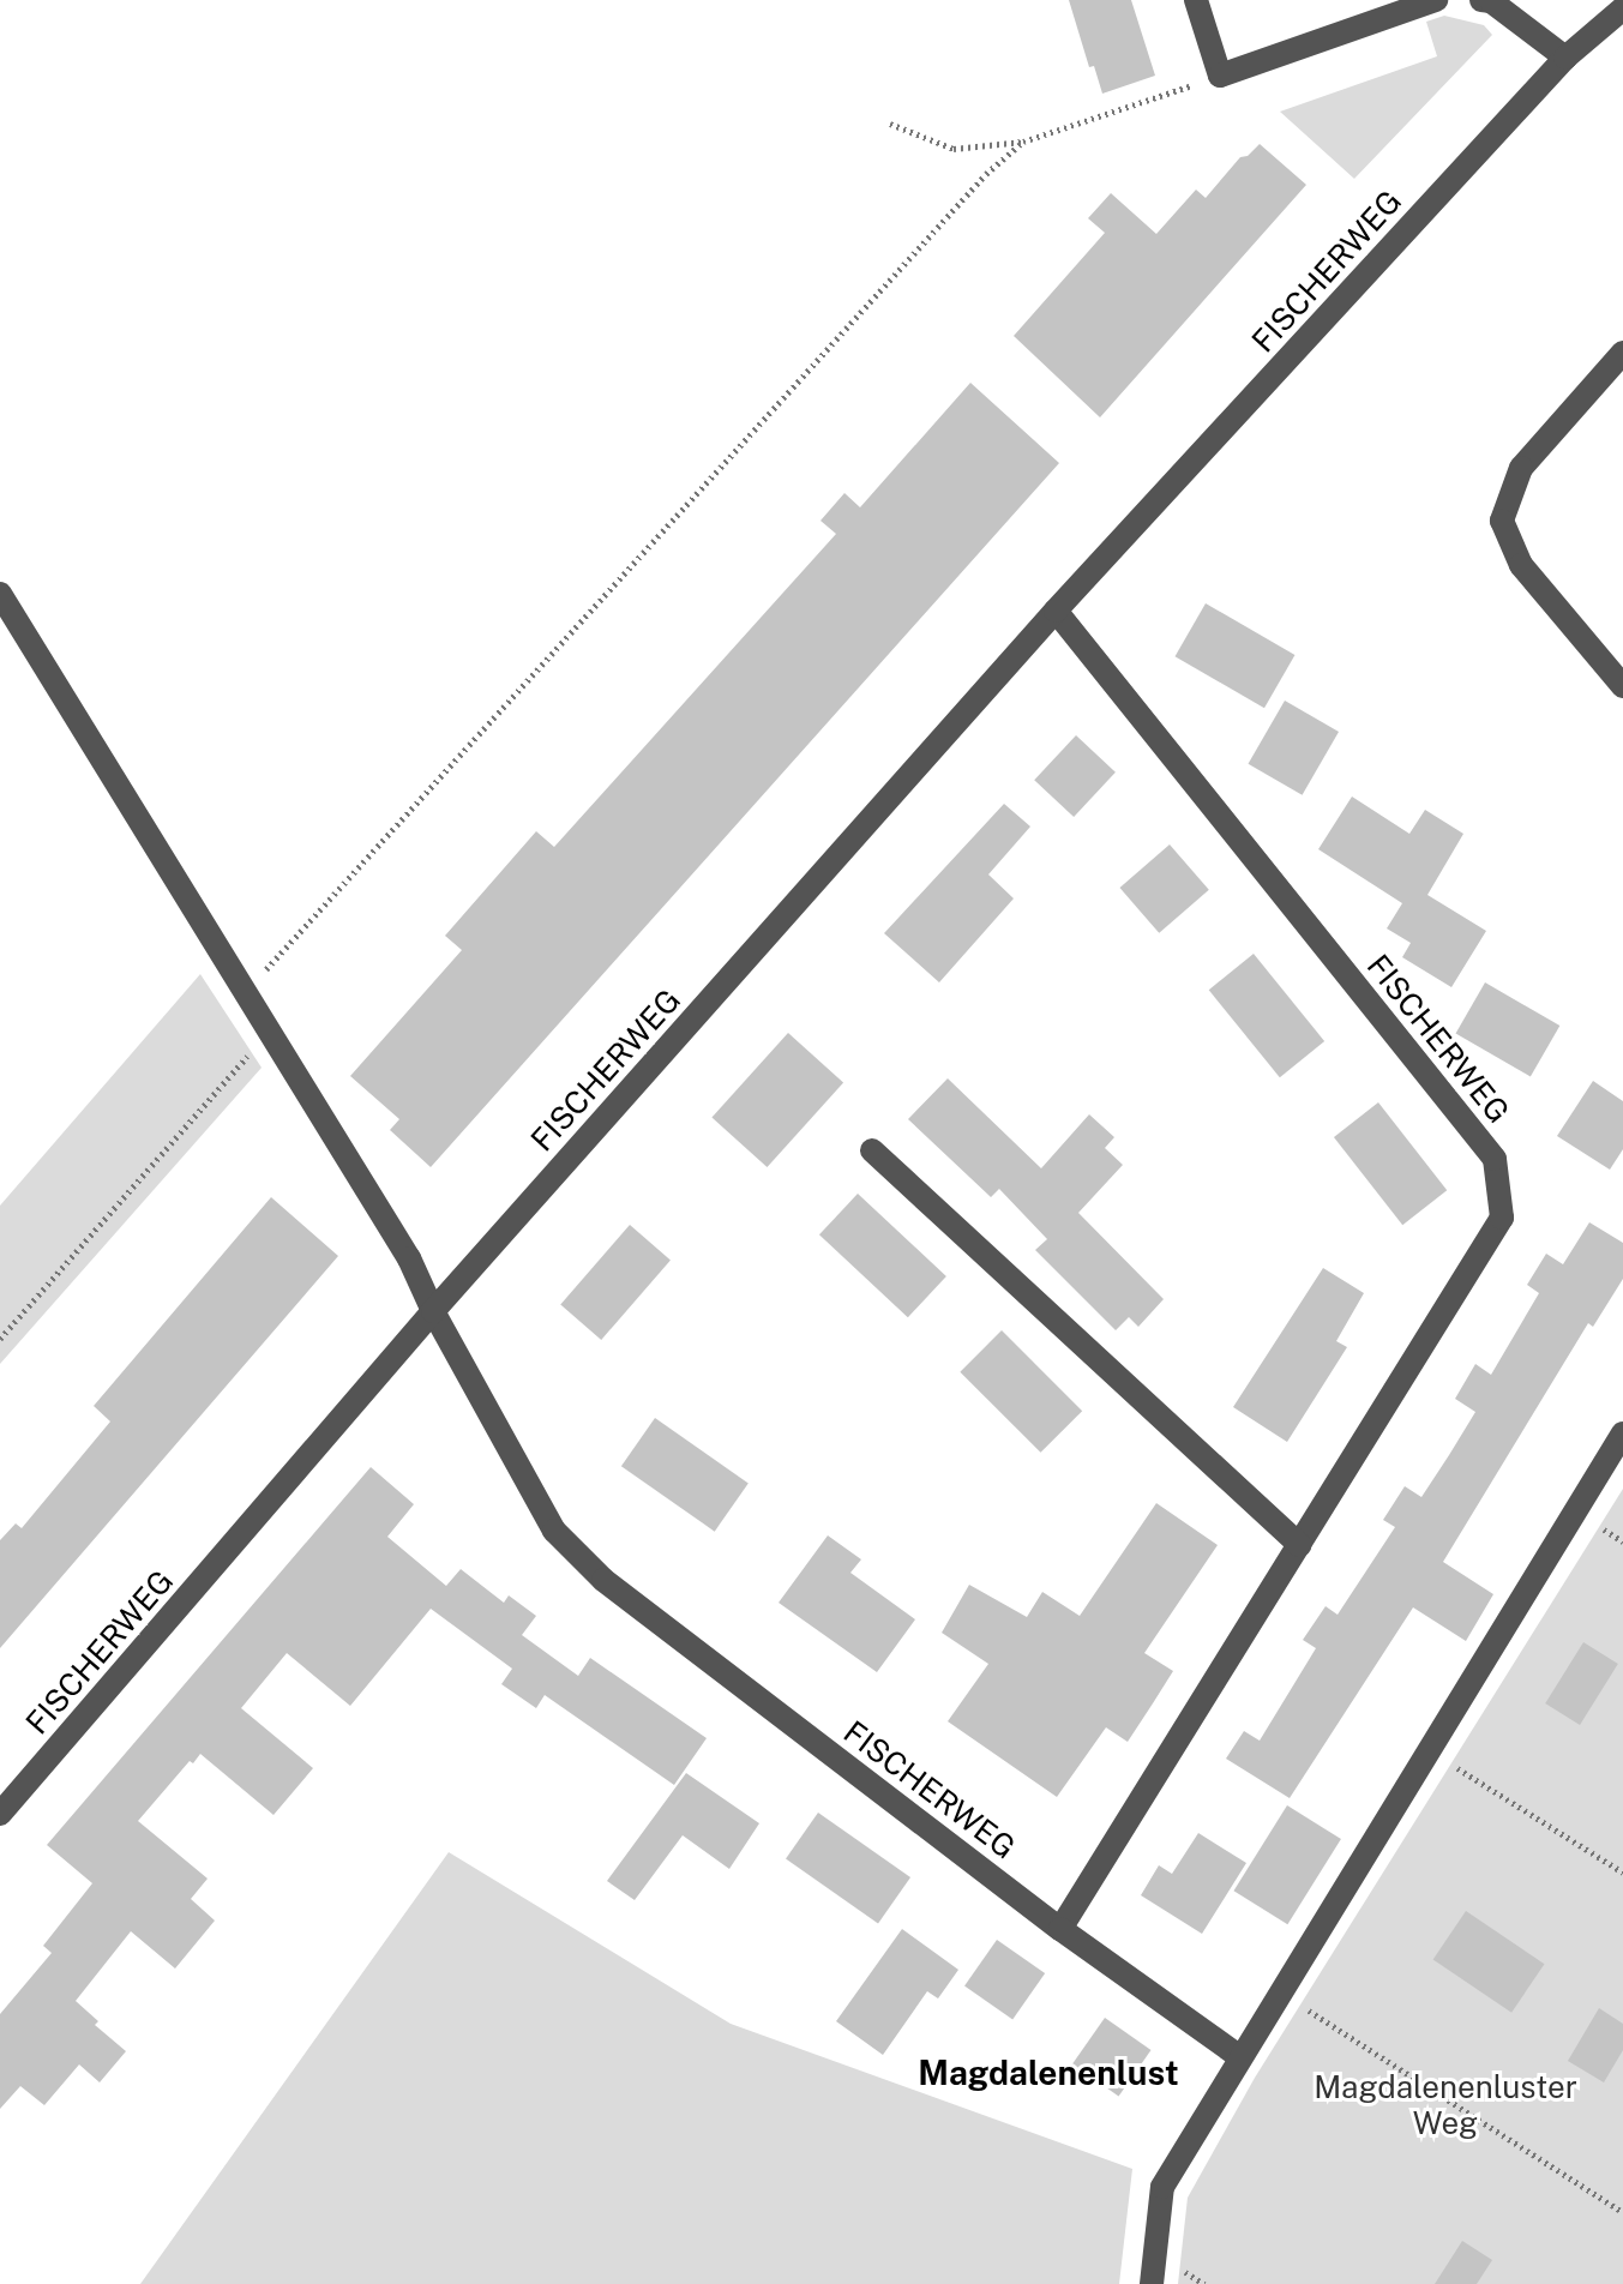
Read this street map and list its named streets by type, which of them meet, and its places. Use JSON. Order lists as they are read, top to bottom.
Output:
{
  "streets": {
    "street": ["FISCHERWEG"]
  },
  "districts": ["Magdalenenlust"],
  "parks": ["Magdalenenluster Weg"]
}
